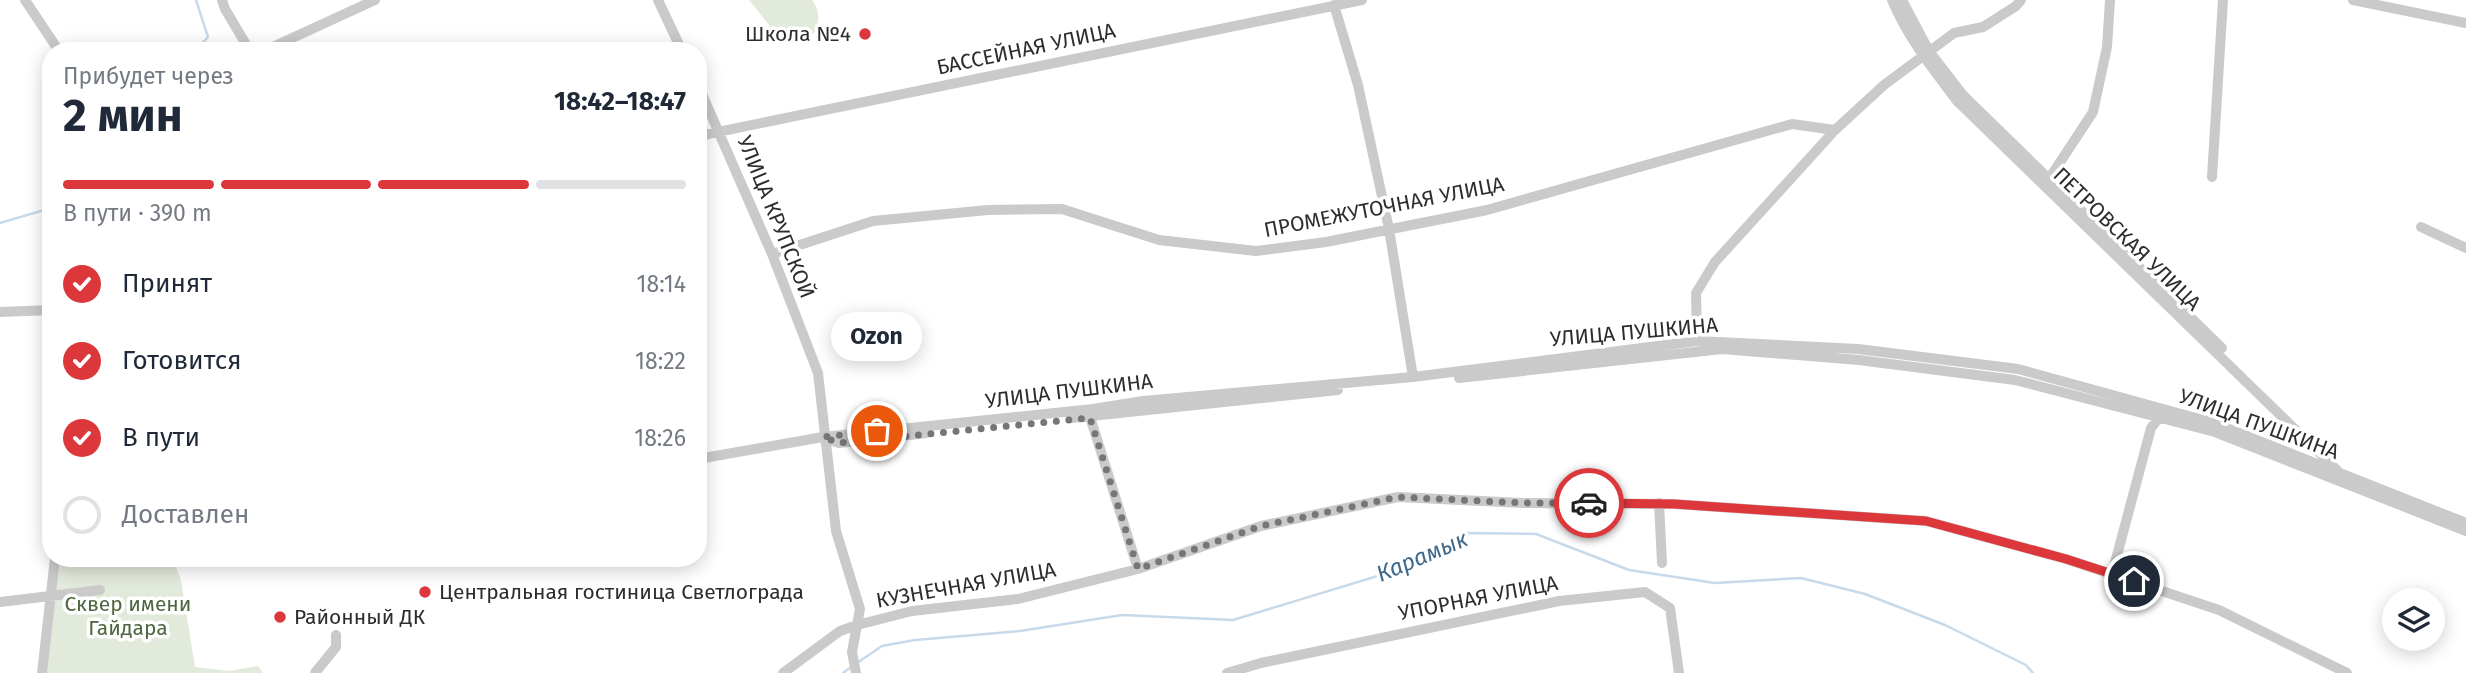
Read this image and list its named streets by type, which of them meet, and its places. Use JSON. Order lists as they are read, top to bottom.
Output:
{
  "streets": {
    "street": [
      "БАССЕЙНАЯ УЛИЦА",
      "ПРОМЕЖУТОЧНАЯ УЛИЦА",
      "УЛИЦА КРУПСКОЙ",
      "ПЕТРОВСКАЯ УЛИЦА",
      "УЛИЦА ПУШКИНА",
      "КУЗНЕЧНАЯ УЛИЦА",
      "УПОРНАЯ УЛИЦА"
    ]
  },
  "crossings": [
    ["БАССЕЙНАЯ УЛИЦА", "УЛИЦА КРУПСКОЙ"],
    ["ПРОМЕЖУТОЧНАЯ УЛИЦА", "УЛИЦА КРУПСКОЙ"],
    ["УЛИЦА КРУПСКОЙ", "УЛИЦА ПУШКИНА"],
    ["УЛИЦА КРУПСКОЙ", "КУЗНЕЧНАЯ УЛИЦА"],
    ["ПЕТРОВСКАЯ УЛИЦА", "УЛИЦА ПУШКИНА"]
  ],
  "water": ["Карамык"],
  "parks": ["Сквер имени Гайдара"],
  "places": [
    "Школа №4",
    "Ozon",
    "Центральная гостиница Светлограда",
    "Районный ДК"
  ],
  "page": {
    "heading": ["2 мин", "Прибудет через", "18:42–18:47"],
    "bar": "В пути · 390 m",
    "list": [
      ["Принят", "18:14"],
      ["Готовится", "18:22"],
      ["В пути", "18:26"],
      "Доставлен"
    ],
    "bubble": "Ozon"
  }
}
